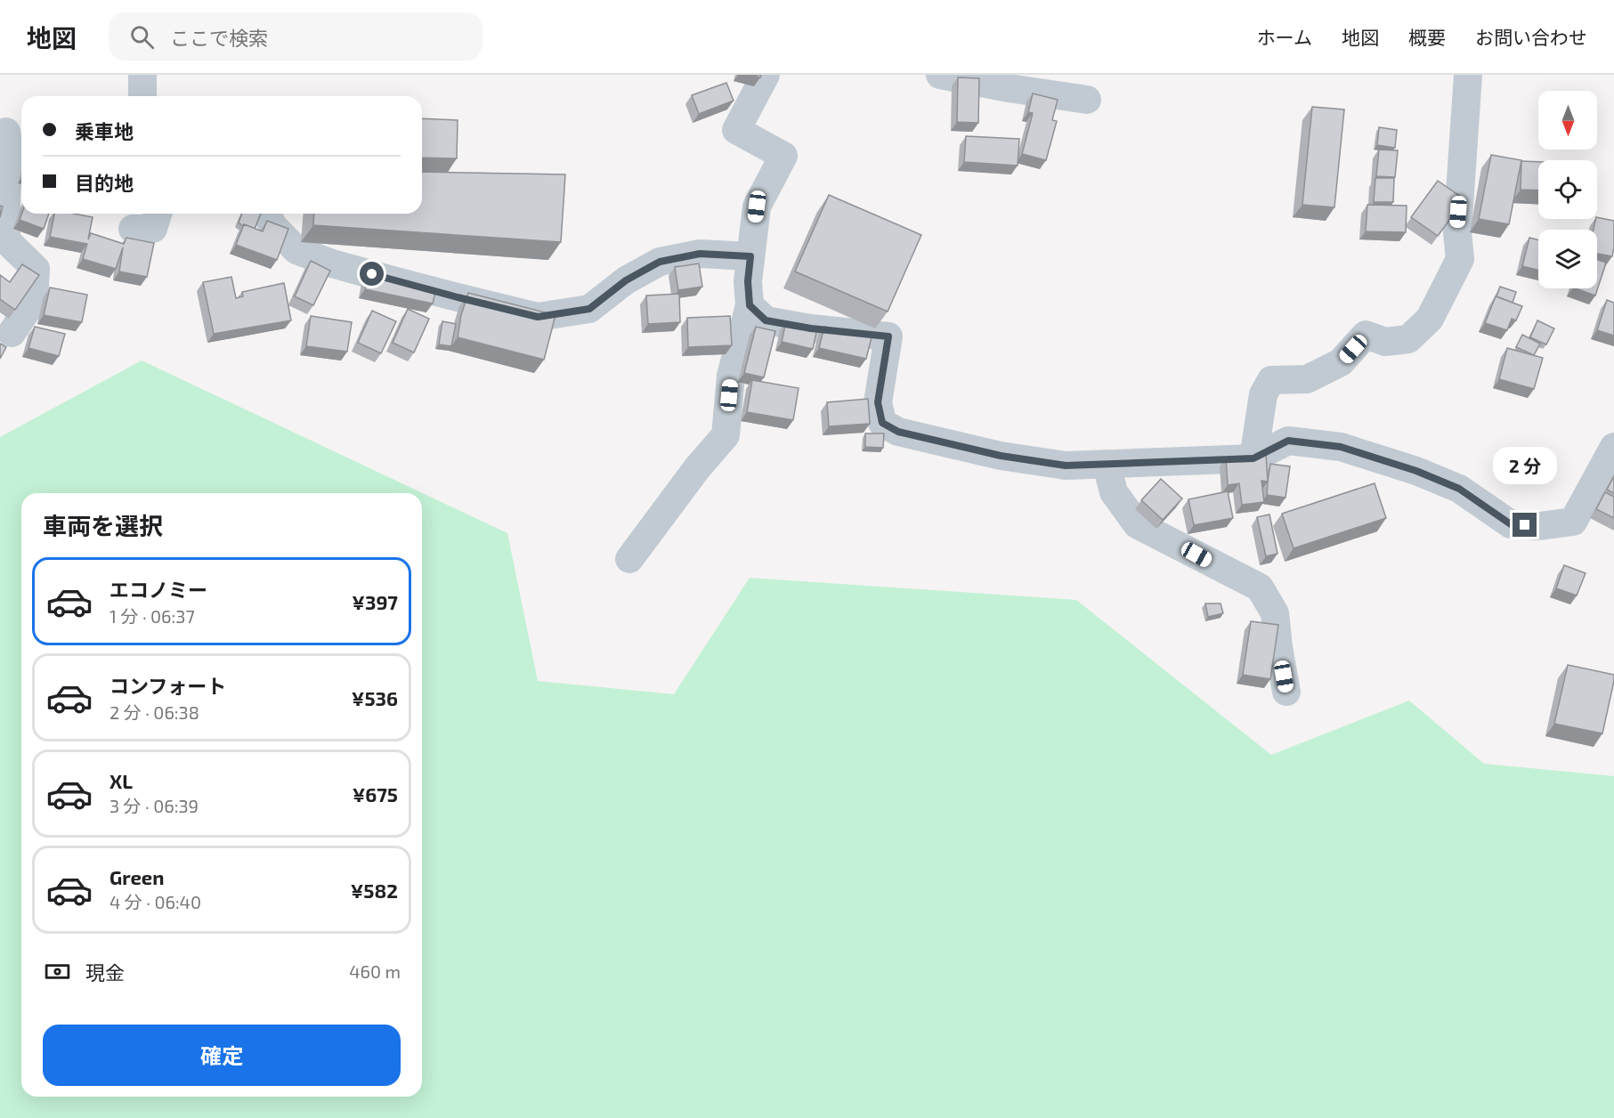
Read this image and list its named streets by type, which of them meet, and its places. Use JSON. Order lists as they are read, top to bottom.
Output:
{
  "north": "bottom",
  "page": {
    "header": "地図",
    "search": "ここで検索",
    "nav": [
      "ホーム",
      "地図",
      "概要",
      "お問い合わせ"
    ],
    "banner": ["乗車地", "目的地"],
    "bubble": "2 分",
    "heading": "車両を選択",
    "list": [
      {
        "name": "エコノミー",
        "note": "1 分 · 06:37",
        "value": "¥397"
      },
      {
        "name": "コンフォート",
        "note": "2 分 · 06:38",
        "value": "¥536"
      },
      {
        "name": "XL",
        "note": "3 分 · 06:39",
        "value": "¥675"
      },
      {
        "name": "Green",
        "note": "4 分 · 06:40",
        "value": "¥582"
      }
    ],
    "pay": ["現金", "460 m"],
    "buttons": "確定"
  }
}
